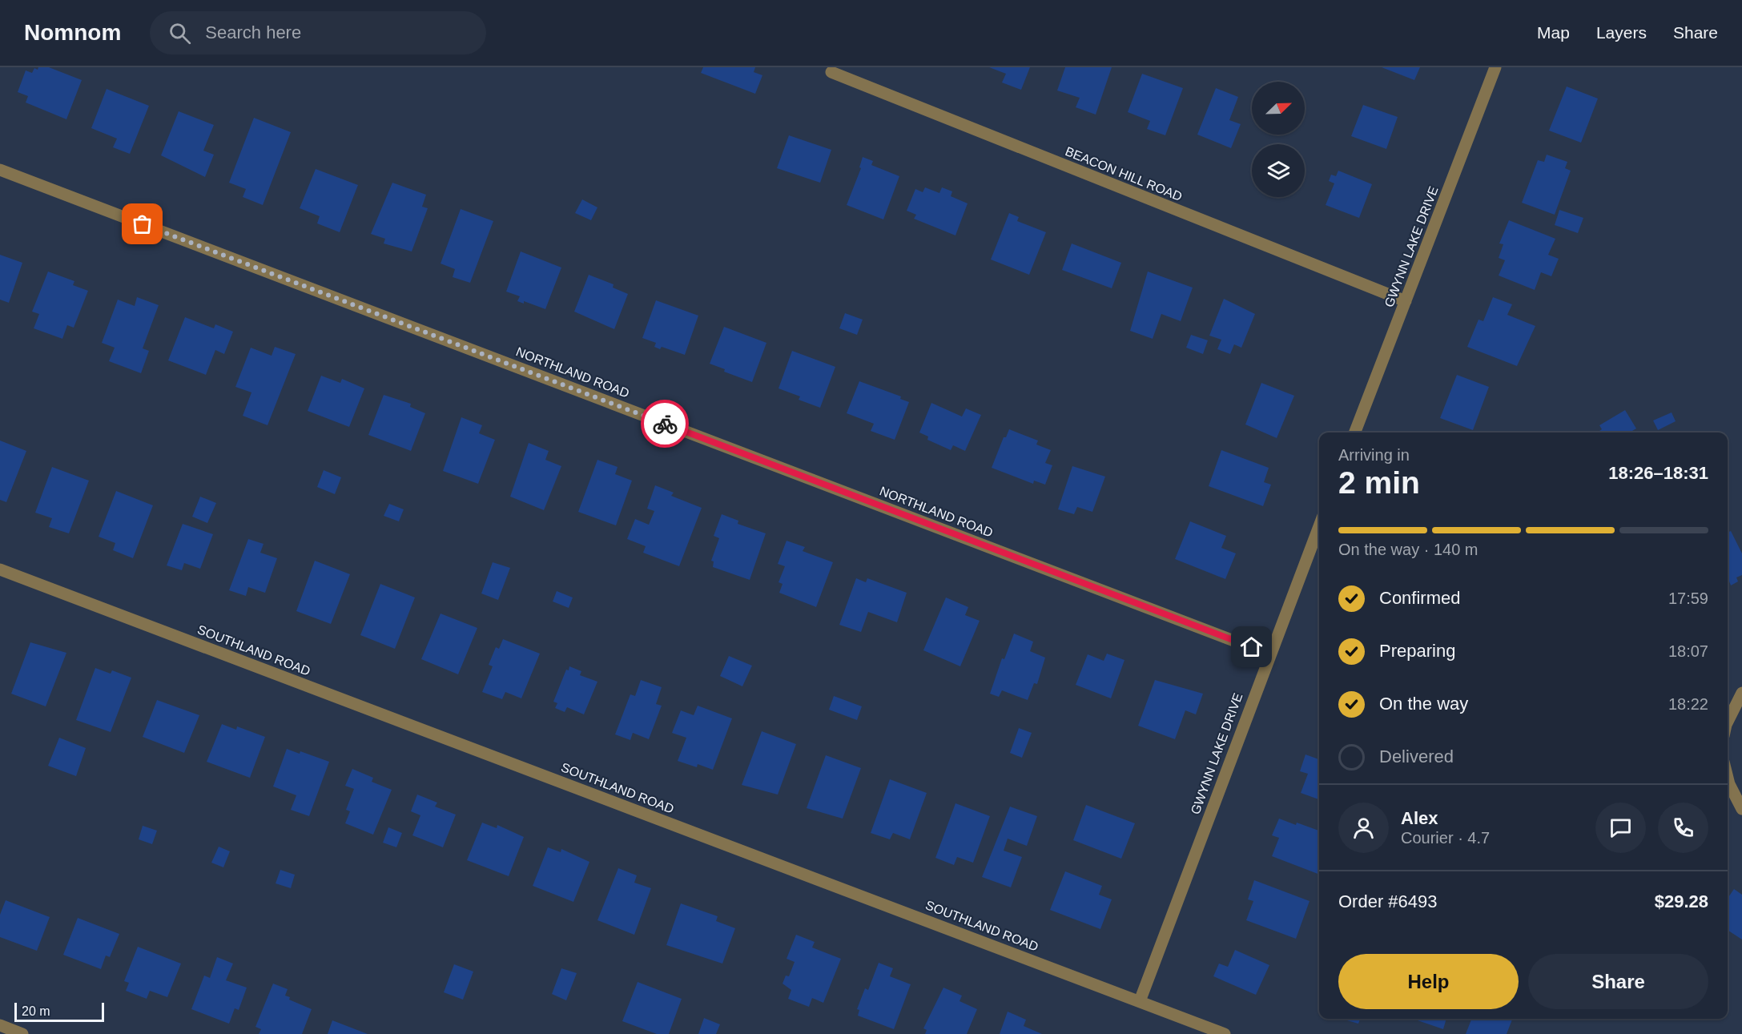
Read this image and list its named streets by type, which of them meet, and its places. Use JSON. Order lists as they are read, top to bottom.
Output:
{
  "streets": {
    "street": [
      "BEACON HILL ROAD",
      "GWYNN LAKE DRIVE",
      "NORTHLAND ROAD",
      "SOUTHLAND ROAD"
    ]
  },
  "crossings": [
    ["BEACON HILL ROAD", "GWYNN LAKE DRIVE"],
    ["GWYNN LAKE DRIVE", "NORTHLAND ROAD"],
    ["GWYNN LAKE DRIVE", "SOUTHLAND ROAD"]
  ],
  "scale_bar": "20 m",
  "north": "top right",
  "page": {
    "header": "Nomnom",
    "search": "Search here",
    "nav": ["Map", "Layers", "Share"],
    "heading": ["2 min", "Arriving in", "18:26–18:31"],
    "panel": [
      "Alex",
      "Courier · 4.7",
      "Order #6493",
      "$29.28"
    ],
    "bar": "On the way · 140 m",
    "list": [
      ["Confirmed", "17:59"],
      ["Preparing", "18:07"],
      ["On the way", "18:22"],
      "Delivered"
    ],
    "buttons": ["Help", "Share"],
    "scale": "20 m"
  }
}
